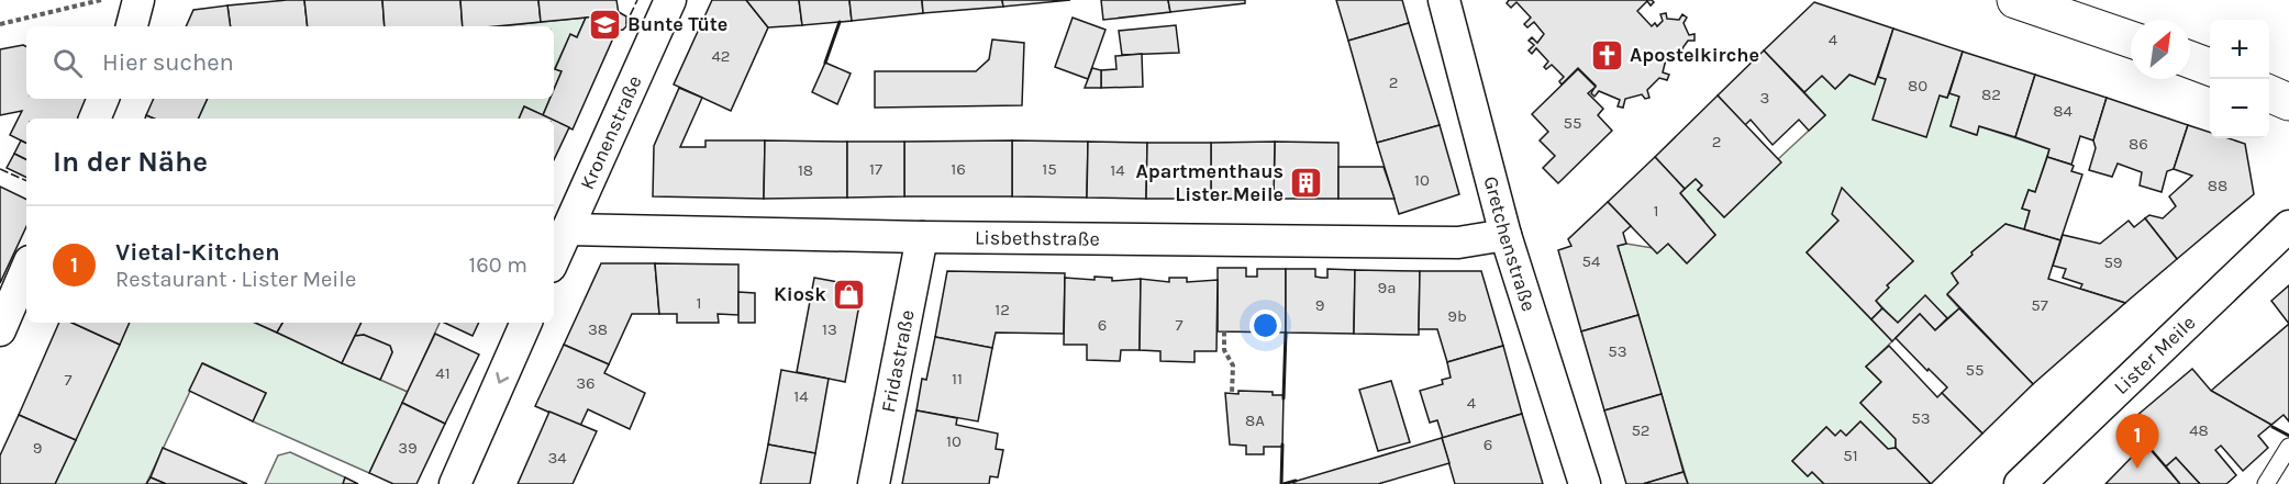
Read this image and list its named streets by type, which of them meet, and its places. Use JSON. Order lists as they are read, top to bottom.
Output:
{
  "streets": {
    "street": [
      "Kronenstraße",
      "Lisbethstraße",
      "Gretchenstraße",
      "Lister Meile",
      "Fridastraße"
    ]
  },
  "crossings": [
    ["Kronenstraße", "Lisbethstraße"],
    ["Lisbethstraße", "Gretchenstraße"],
    ["Lisbethstraße", "Fridastraße"]
  ],
  "places": {
    "school or university": ["Bunte Tüte"],
    "church": ["Apostelkirche"],
    "building": ["Apartmenthaus Lister Meile"],
    "shop": ["Kiosk"]
  },
  "house_numbers": [
    "4",
    "42",
    "2",
    "80",
    "82",
    "3",
    "84",
    "55",
    "2",
    "86",
    "17",
    "16",
    "15",
    "18",
    "14",
    "10",
    "88",
    "1",
    "54",
    "59",
    "9a",
    "1",
    "9",
    "57",
    "12",
    "9b",
    "6",
    "7",
    "38",
    "13",
    "53",
    "55",
    "41",
    "11",
    "7",
    "36",
    "14",
    "4",
    "53",
    "8A",
    "52",
    "48",
    "10",
    "6",
    "9",
    "39",
    "51",
    "34"
  ],
  "north": "top right",
  "page": {
    "map_buttons": ["+", "−"],
    "search": "Hier suchen",
    "heading": "In der Nähe",
    "list": [
      {
        "mark": "1",
        "name": "Vietal-Kitchen",
        "note": "Restaurant · Lister Meile",
        "value": "160 m"
      }
    ],
    "pins": "1"
  }
}
